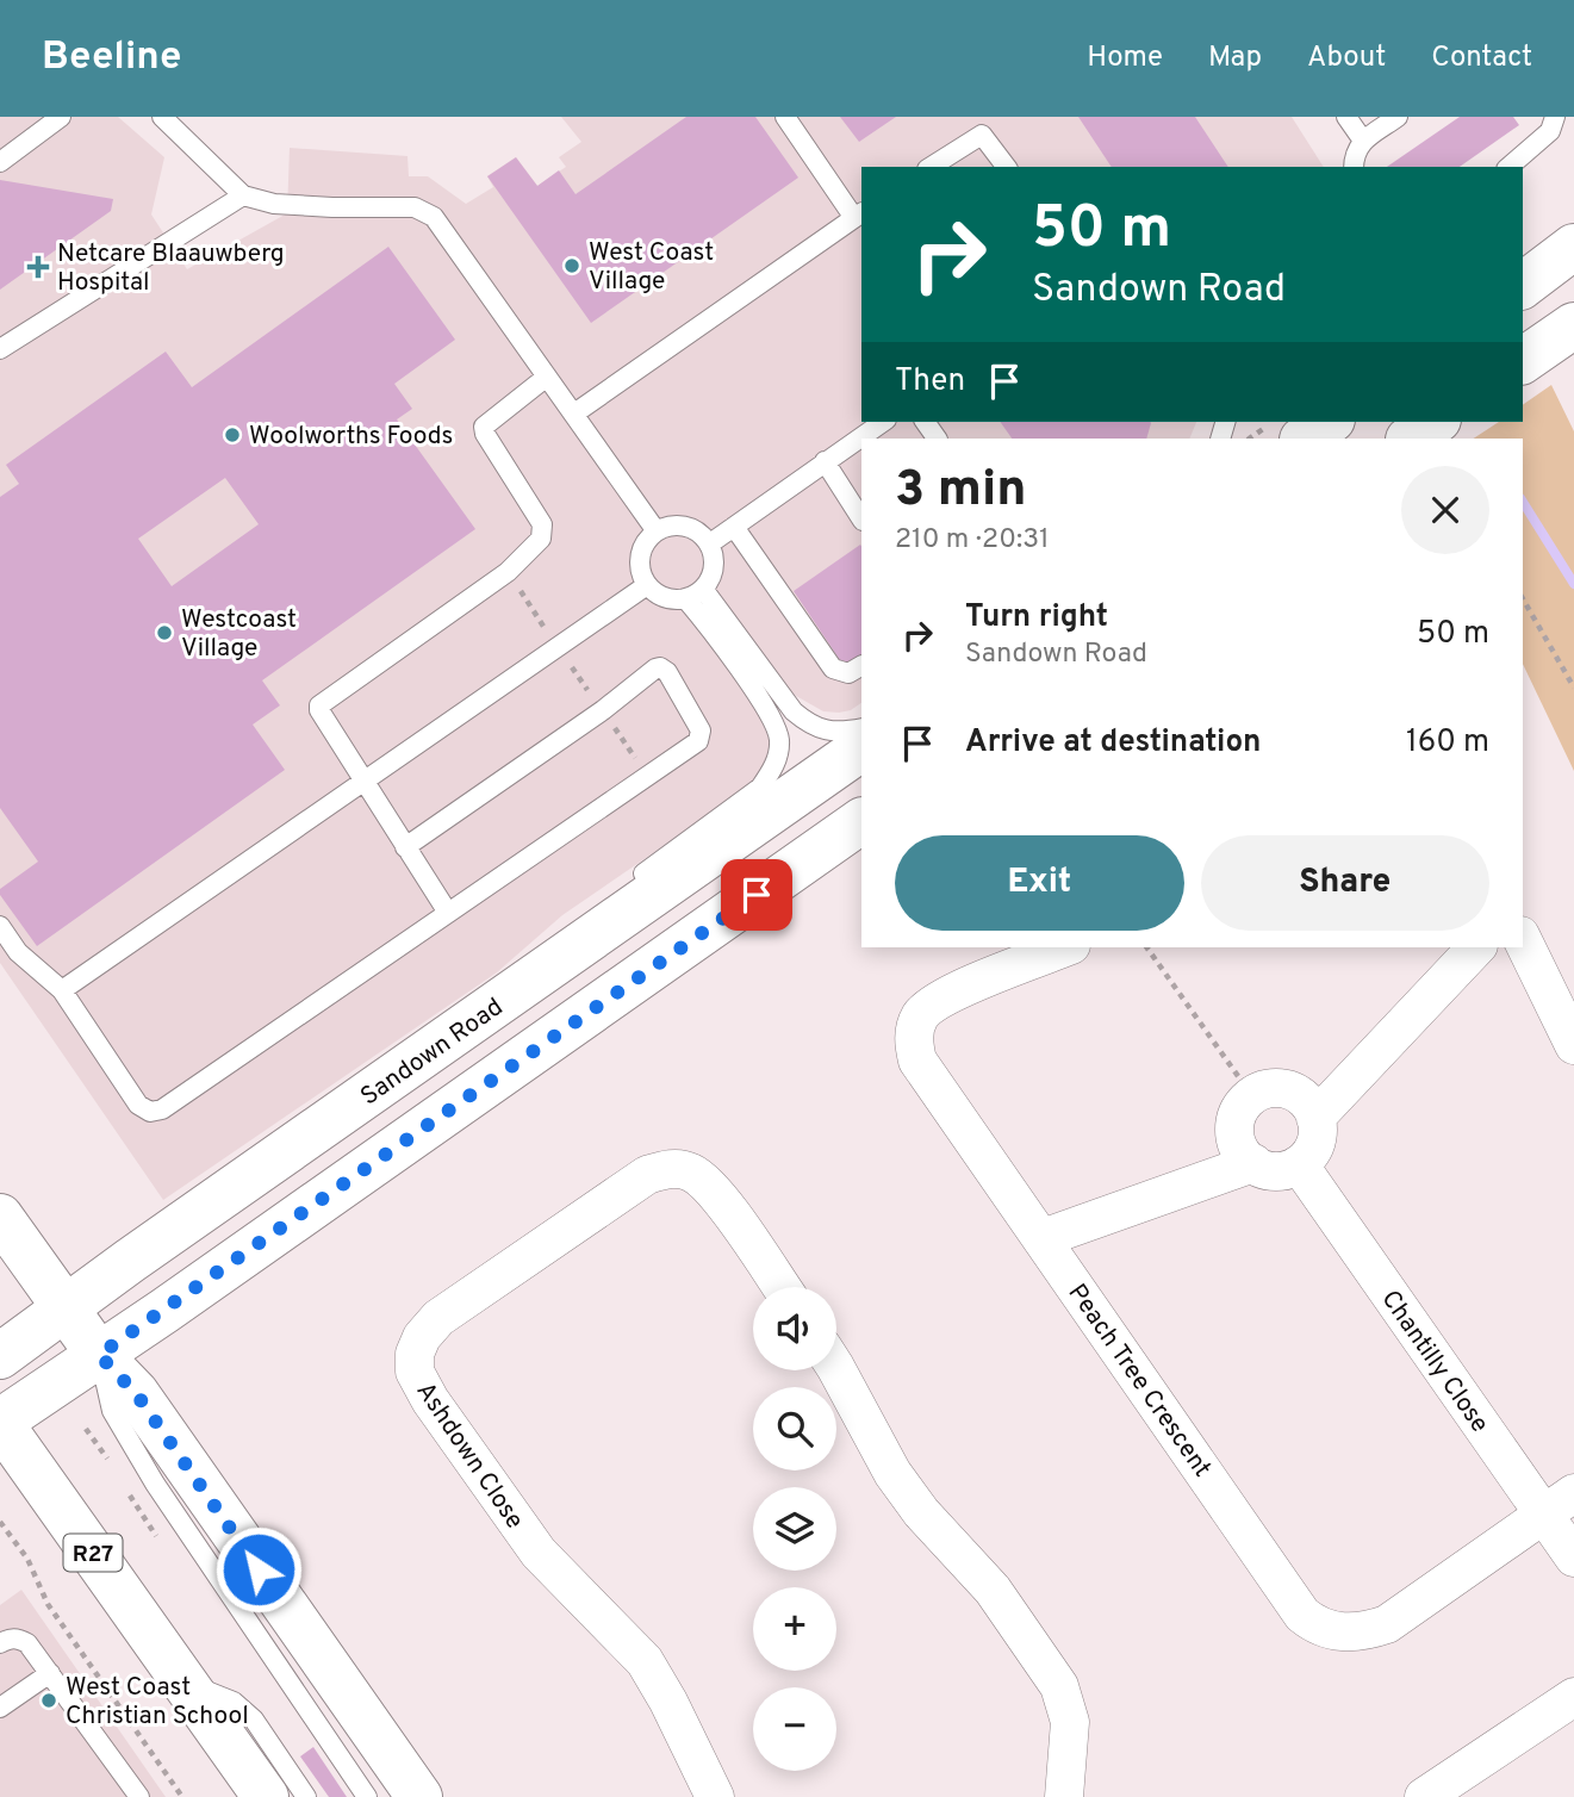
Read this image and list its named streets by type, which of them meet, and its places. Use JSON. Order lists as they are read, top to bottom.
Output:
{
  "streets": {
    "main road": ["Sandown Road", "R27"],
    "street": ["Chantilly Close", "Peach Tree Crescent", "Ashdown Close"]
  },
  "crossings": [
    ["Chantilly Close", "Peach Tree Crescent"]
  ],
  "places": {
    "other": [
      "West Coast Village",
      "Woolworths Foods",
      "Westcoast Village",
      "West Coast Christian School"
    ],
    "health": ["Netcare Blaauwberg Hospital"]
  },
  "page": {
    "header": "Beeline",
    "nav": [
      "Home",
      "Map",
      "About",
      "Contact"
    ],
    "turn": ["50 m", "Sandown Road"],
    "then": "Then",
    "heading": ["3 min", "210 m · 20:31"],
    "list": [
      {
        "name": "Turn right",
        "note": "Sandown Road",
        "value": "50 m"
      },
      {
        "name": "Arrive at destination",
        "value": "160 m"
      }
    ],
    "buttons": ["Exit", "Share"],
    "map_buttons": ["+", "−"]
  }
}
